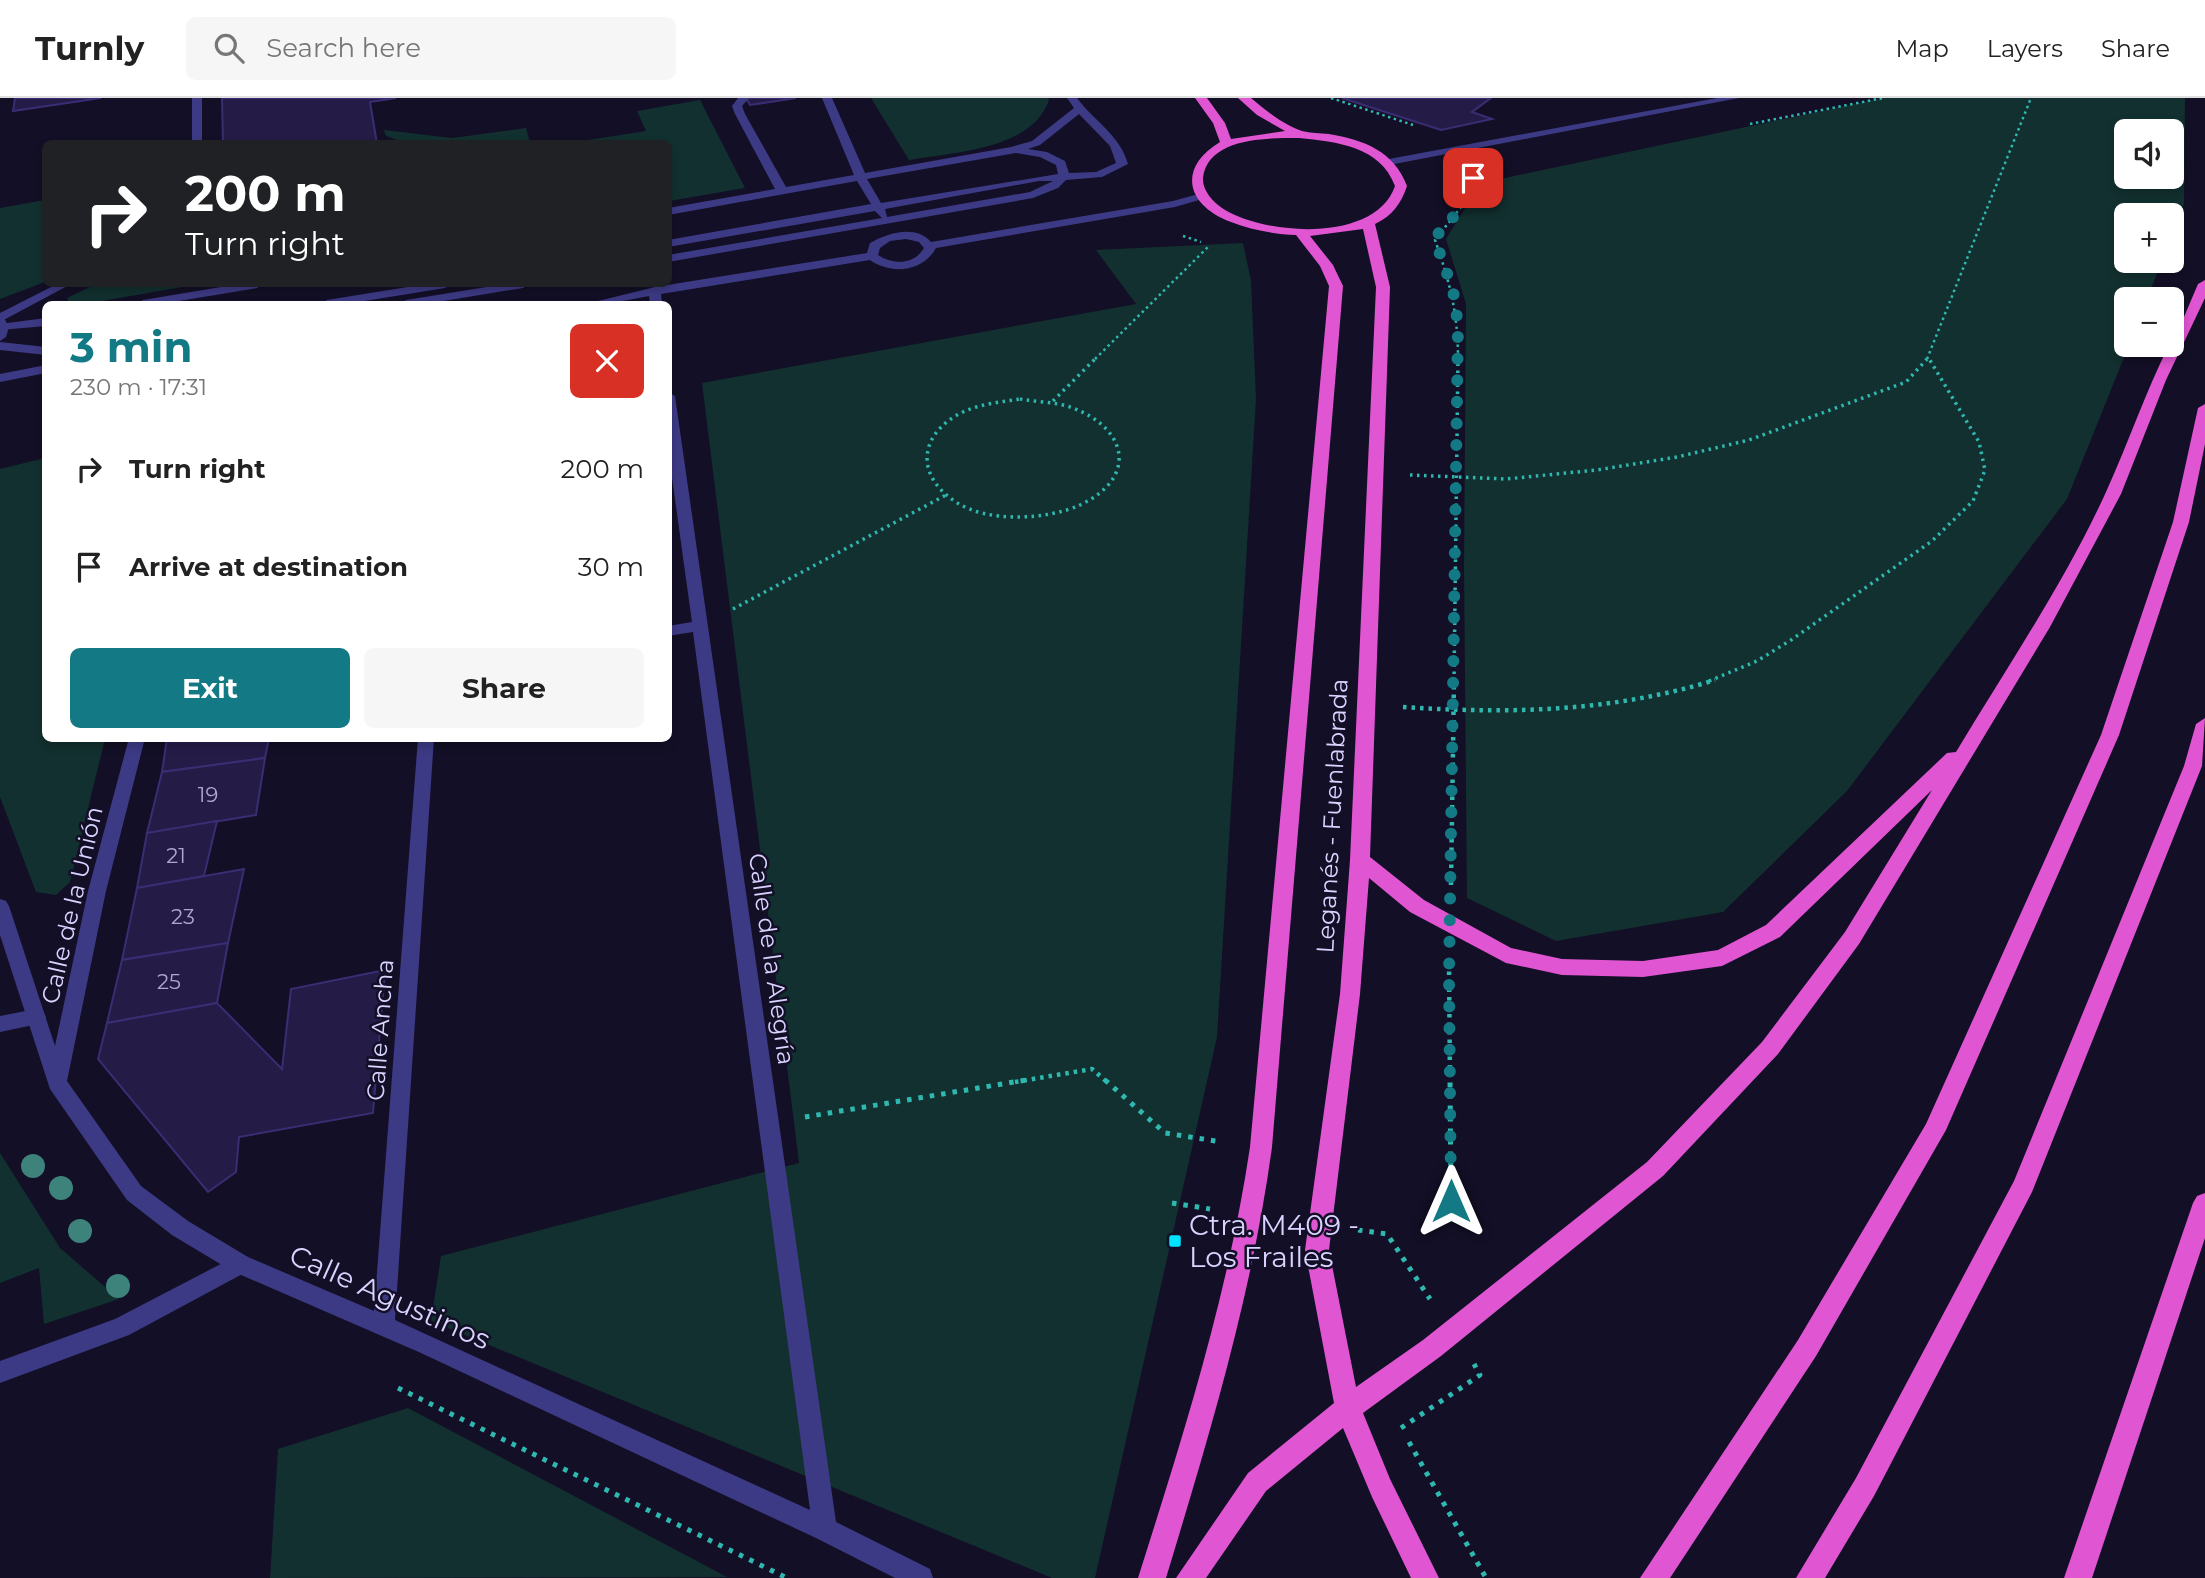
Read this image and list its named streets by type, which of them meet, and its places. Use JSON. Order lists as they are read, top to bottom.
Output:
{
  "streets": {
    "highway": ["Leganés - Fuenlabrada"],
    "street": [
      "Calle de la Unión",
      "Calle de la Alegría",
      "Calle Ancha",
      "Calle Agustinos"
    ]
  },
  "crossings": [
    ["Calle de la Unión", "Calle Agustinos"],
    ["Calle de la Alegría", "Calle Agustinos"],
    ["Calle Ancha", "Calle Agustinos"]
  ],
  "places": {
    "transit": ["Ctra. M409 - Los Frailes"]
  },
  "house_numbers": [
    "19",
    "21",
    "23",
    "25"
  ],
  "page": {
    "header": "Turnly",
    "search": "Search here",
    "nav": ["Map", "Layers", "Share"],
    "map_buttons": ["+", "−"],
    "turn": ["200 m", "Turn right"],
    "heading": ["3 min", "230 m · 17:31"],
    "list": [
      {
        "name": "Turn right",
        "value": "200 m"
      },
      {
        "name": "Arrive at destination",
        "value": "30 m"
      }
    ],
    "buttons": ["Exit", "Share"]
  }
}
